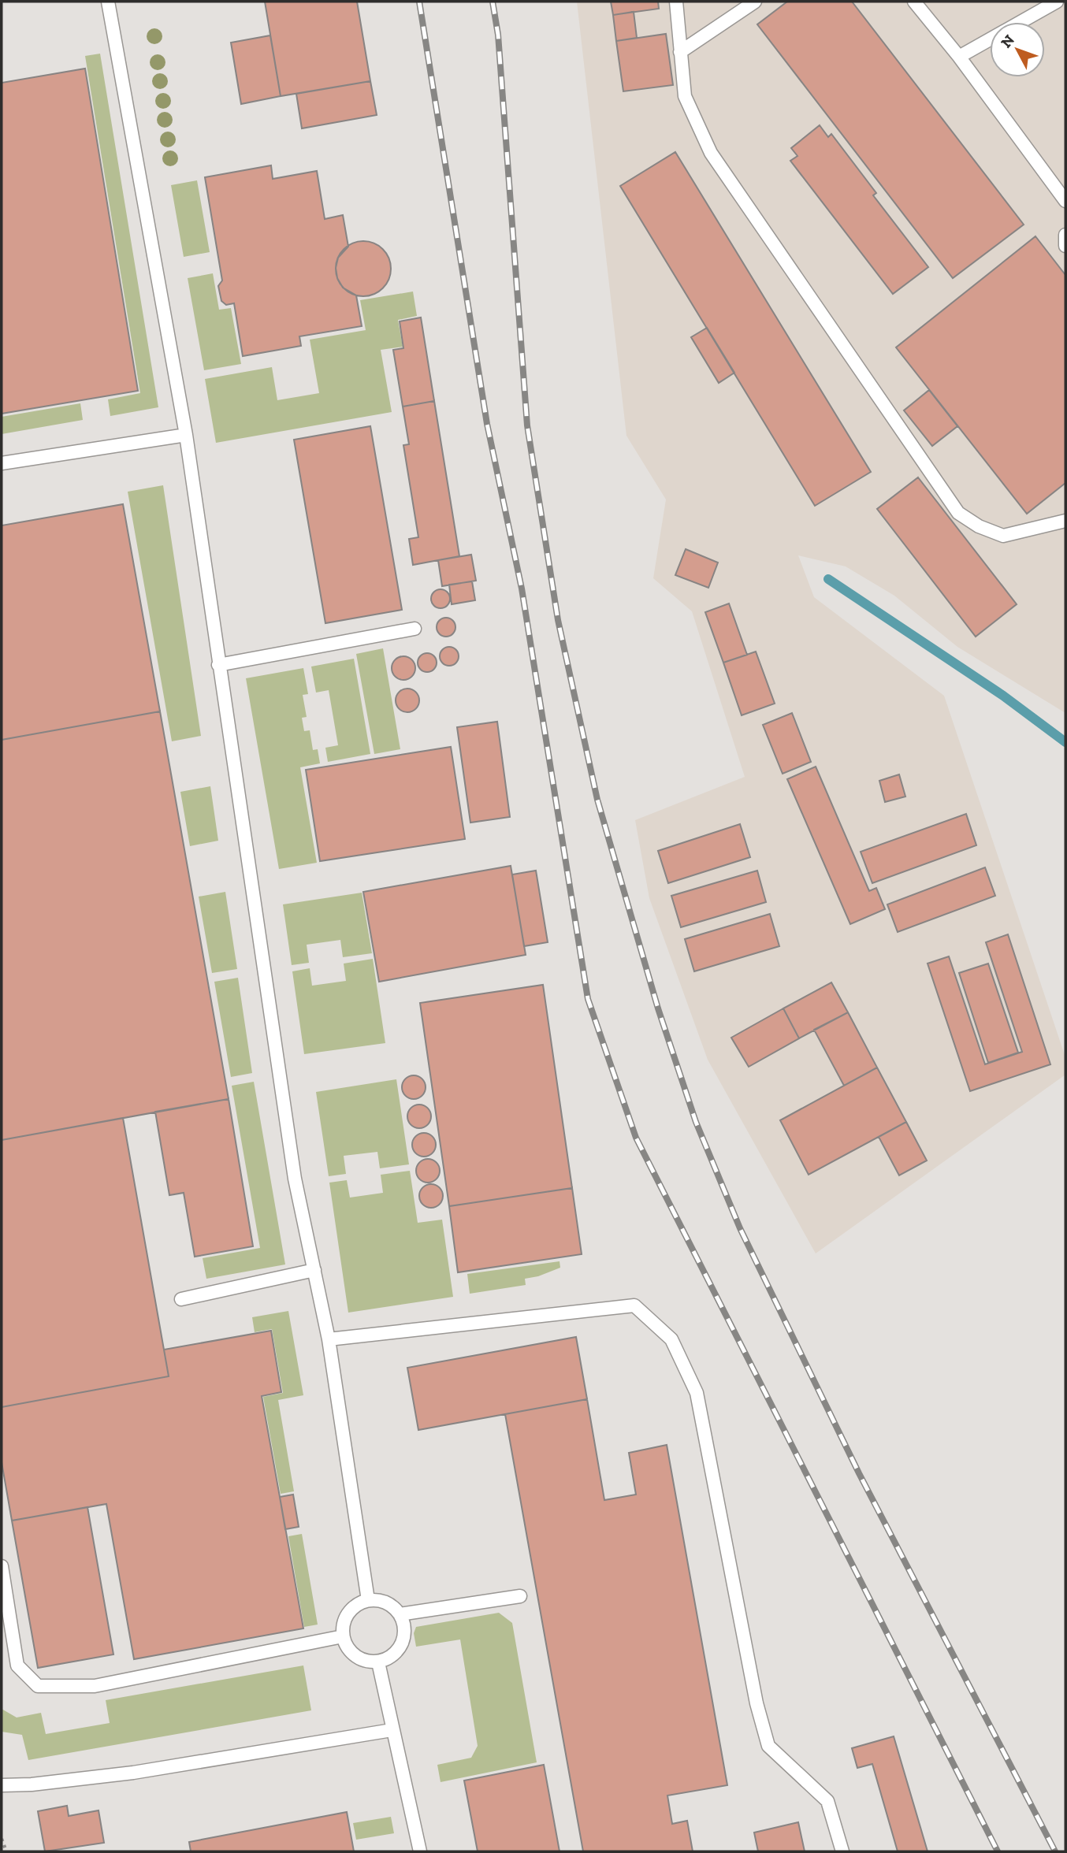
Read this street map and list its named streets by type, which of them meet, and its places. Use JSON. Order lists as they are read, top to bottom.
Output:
{
  "north": "top left"
}
